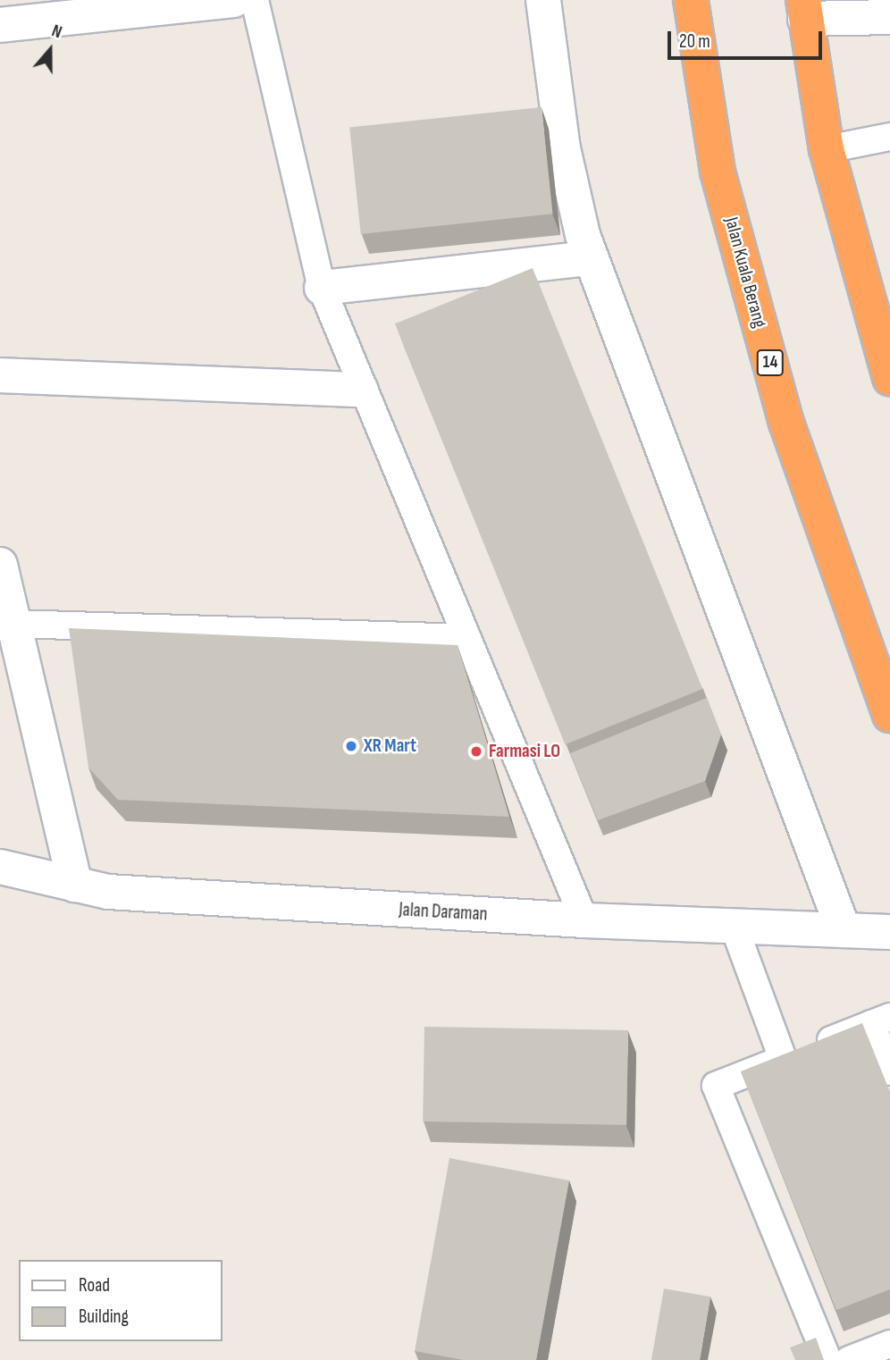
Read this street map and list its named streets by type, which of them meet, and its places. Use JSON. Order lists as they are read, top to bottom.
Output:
{
  "streets": {
    "highway": ["Jalan Kuala Berang", "14"],
    "street": ["Jalan Daraman"]
  },
  "places": ["XR Mart", "Farmasi LO"],
  "legend": ["Road", "Building"],
  "scale_bar": "20 m",
  "north": "top"
}
